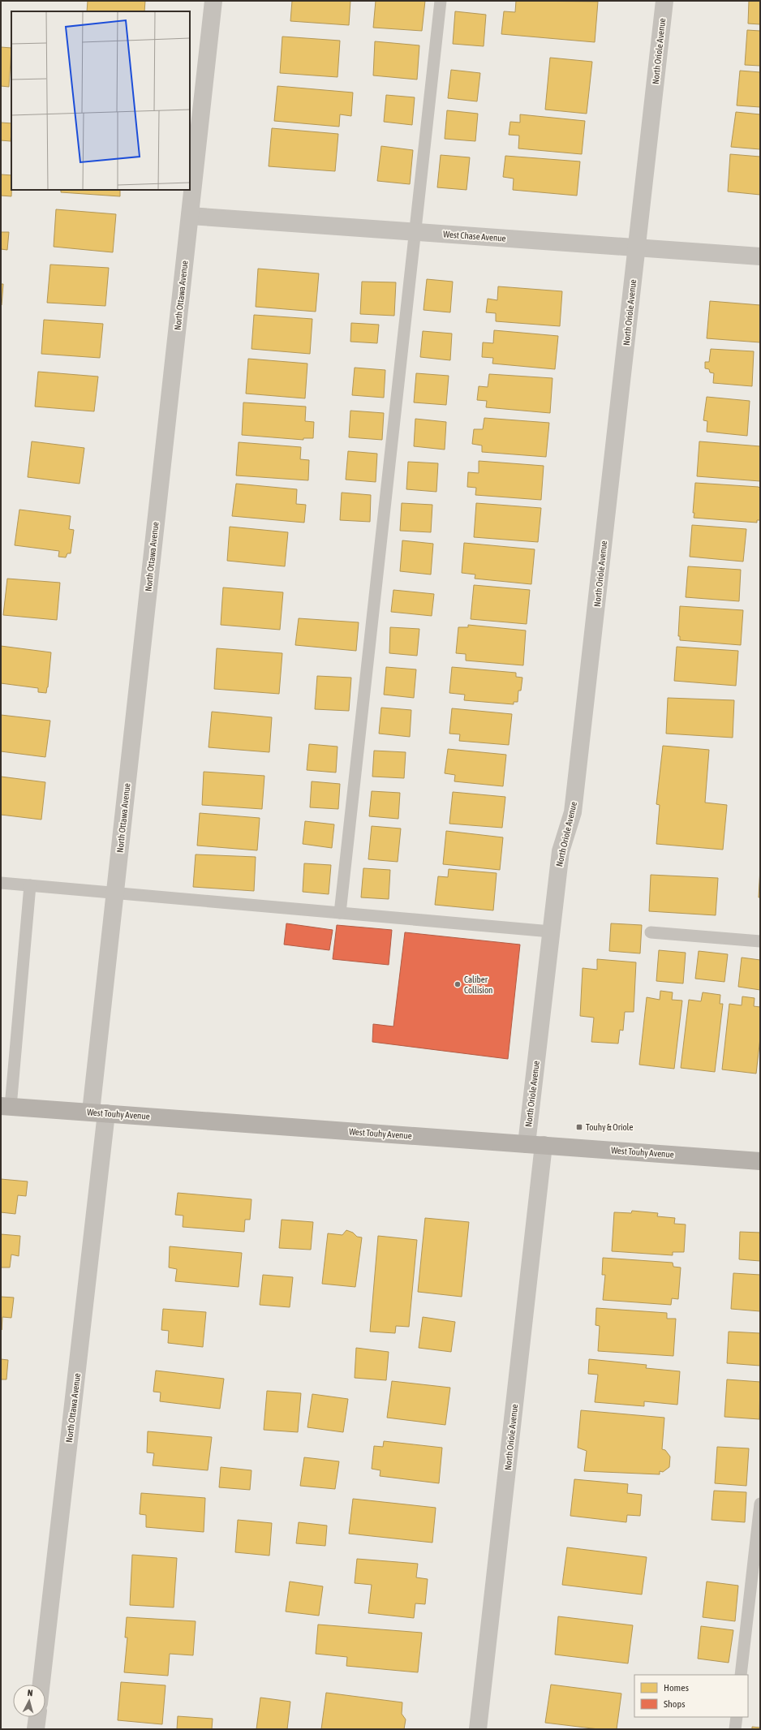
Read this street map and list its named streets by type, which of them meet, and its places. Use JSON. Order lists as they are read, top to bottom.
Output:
{
  "streets": {
    "main road": ["West Touhy Avenue"],
    "street": ["North Oriole Avenue", "West Chase Avenue", "North Ottawa Avenue"]
  },
  "crossings": [
    ["North Oriole Avenue", "West Chase Avenue"],
    ["North Oriole Avenue", "West Touhy Avenue"],
    ["West Chase Avenue", "North Ottawa Avenue"],
    ["North Ottawa Avenue", "West Touhy Avenue"]
  ],
  "places": {
    "other": ["Caliber Collision"],
    "transit": ["Touhy & Oriole"]
  },
  "legend": ["Homes", "Shops"],
  "north": "top"
}
